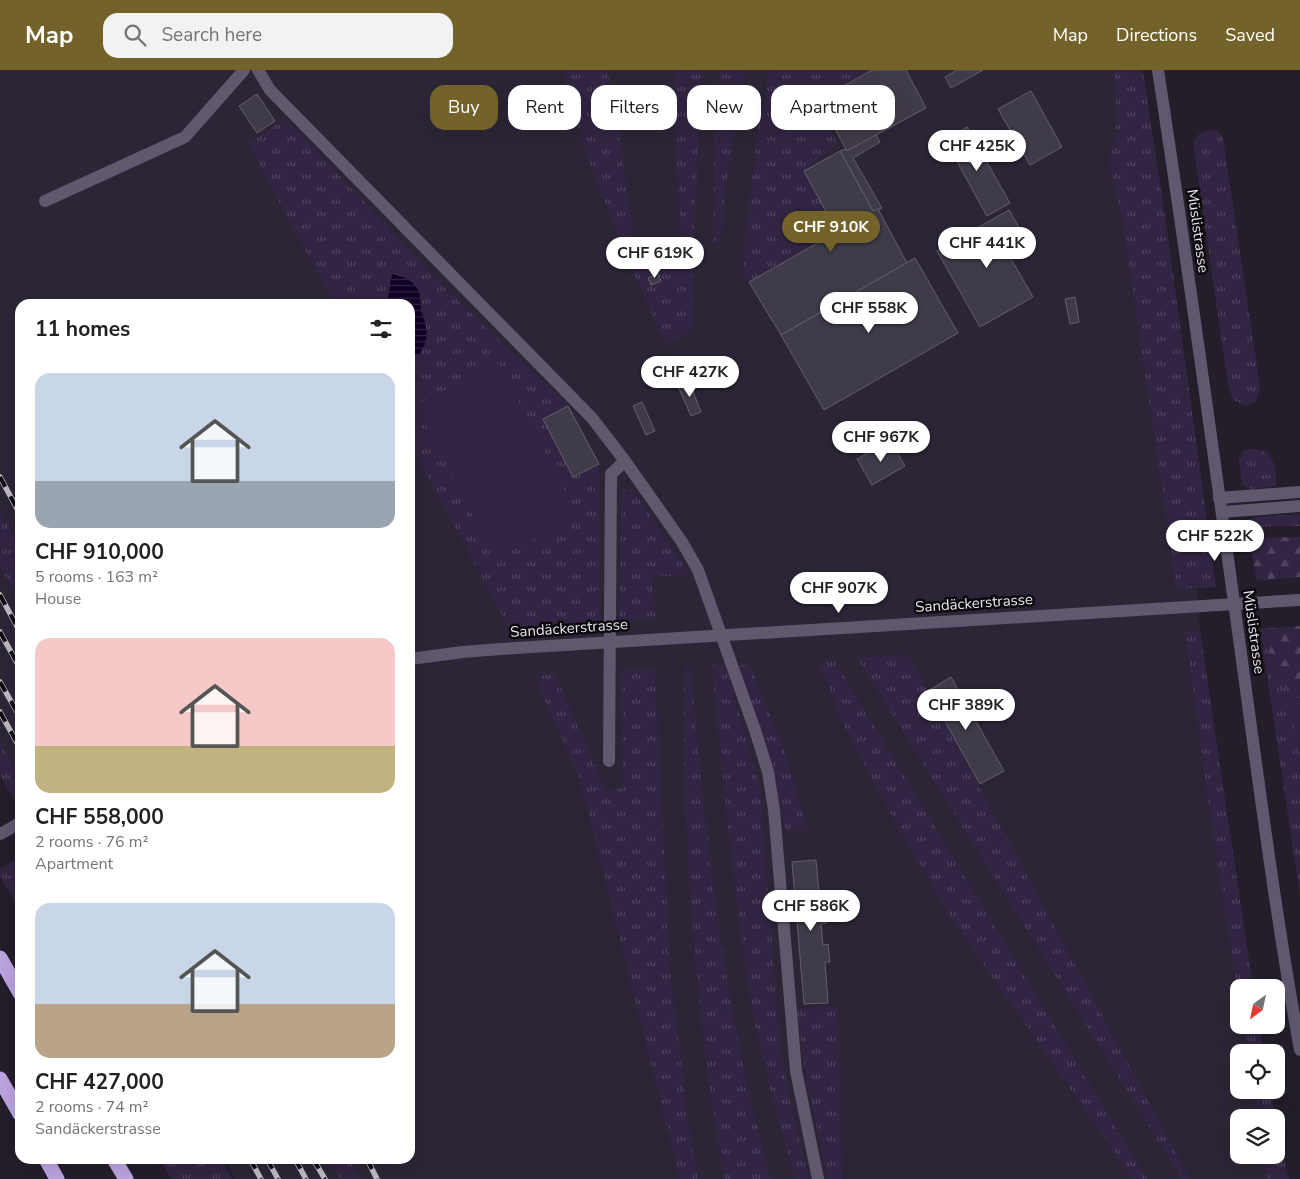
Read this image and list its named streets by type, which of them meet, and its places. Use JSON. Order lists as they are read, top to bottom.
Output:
{
  "streets": {
    "street": ["Müslistrasse", "Sandäckerstrasse"]
  },
  "north": "bottom left",
  "page": {
    "header": "Map",
    "search": "Search here",
    "nav": ["Map", "Directions", "Saved"],
    "chip": [
      "Buy",
      "Rent",
      "Filters",
      "New",
      "Apartment"
    ],
    "price": [
      "CHF 425K",
      "CHF 910K",
      "CHF 441K",
      "CHF 619K",
      "CHF 558K",
      "CHF 427K",
      "CHF 967K",
      "CHF 522K",
      "CHF 907K",
      "CHF 389K",
      "CHF 586K"
    ],
    "heading": "11 homes",
    "list": [
      {
        "name": "CHF 910,000",
        "note": "5 rooms · 163 m² · House"
      },
      {
        "name": "CHF 558,000",
        "note": "2 rooms · 76 m² · Apartment"
      },
      {
        "name": "CHF 427,000",
        "note": "2 rooms · 74 m² · Sandäckerstrasse"
      }
    ]
  }
}
